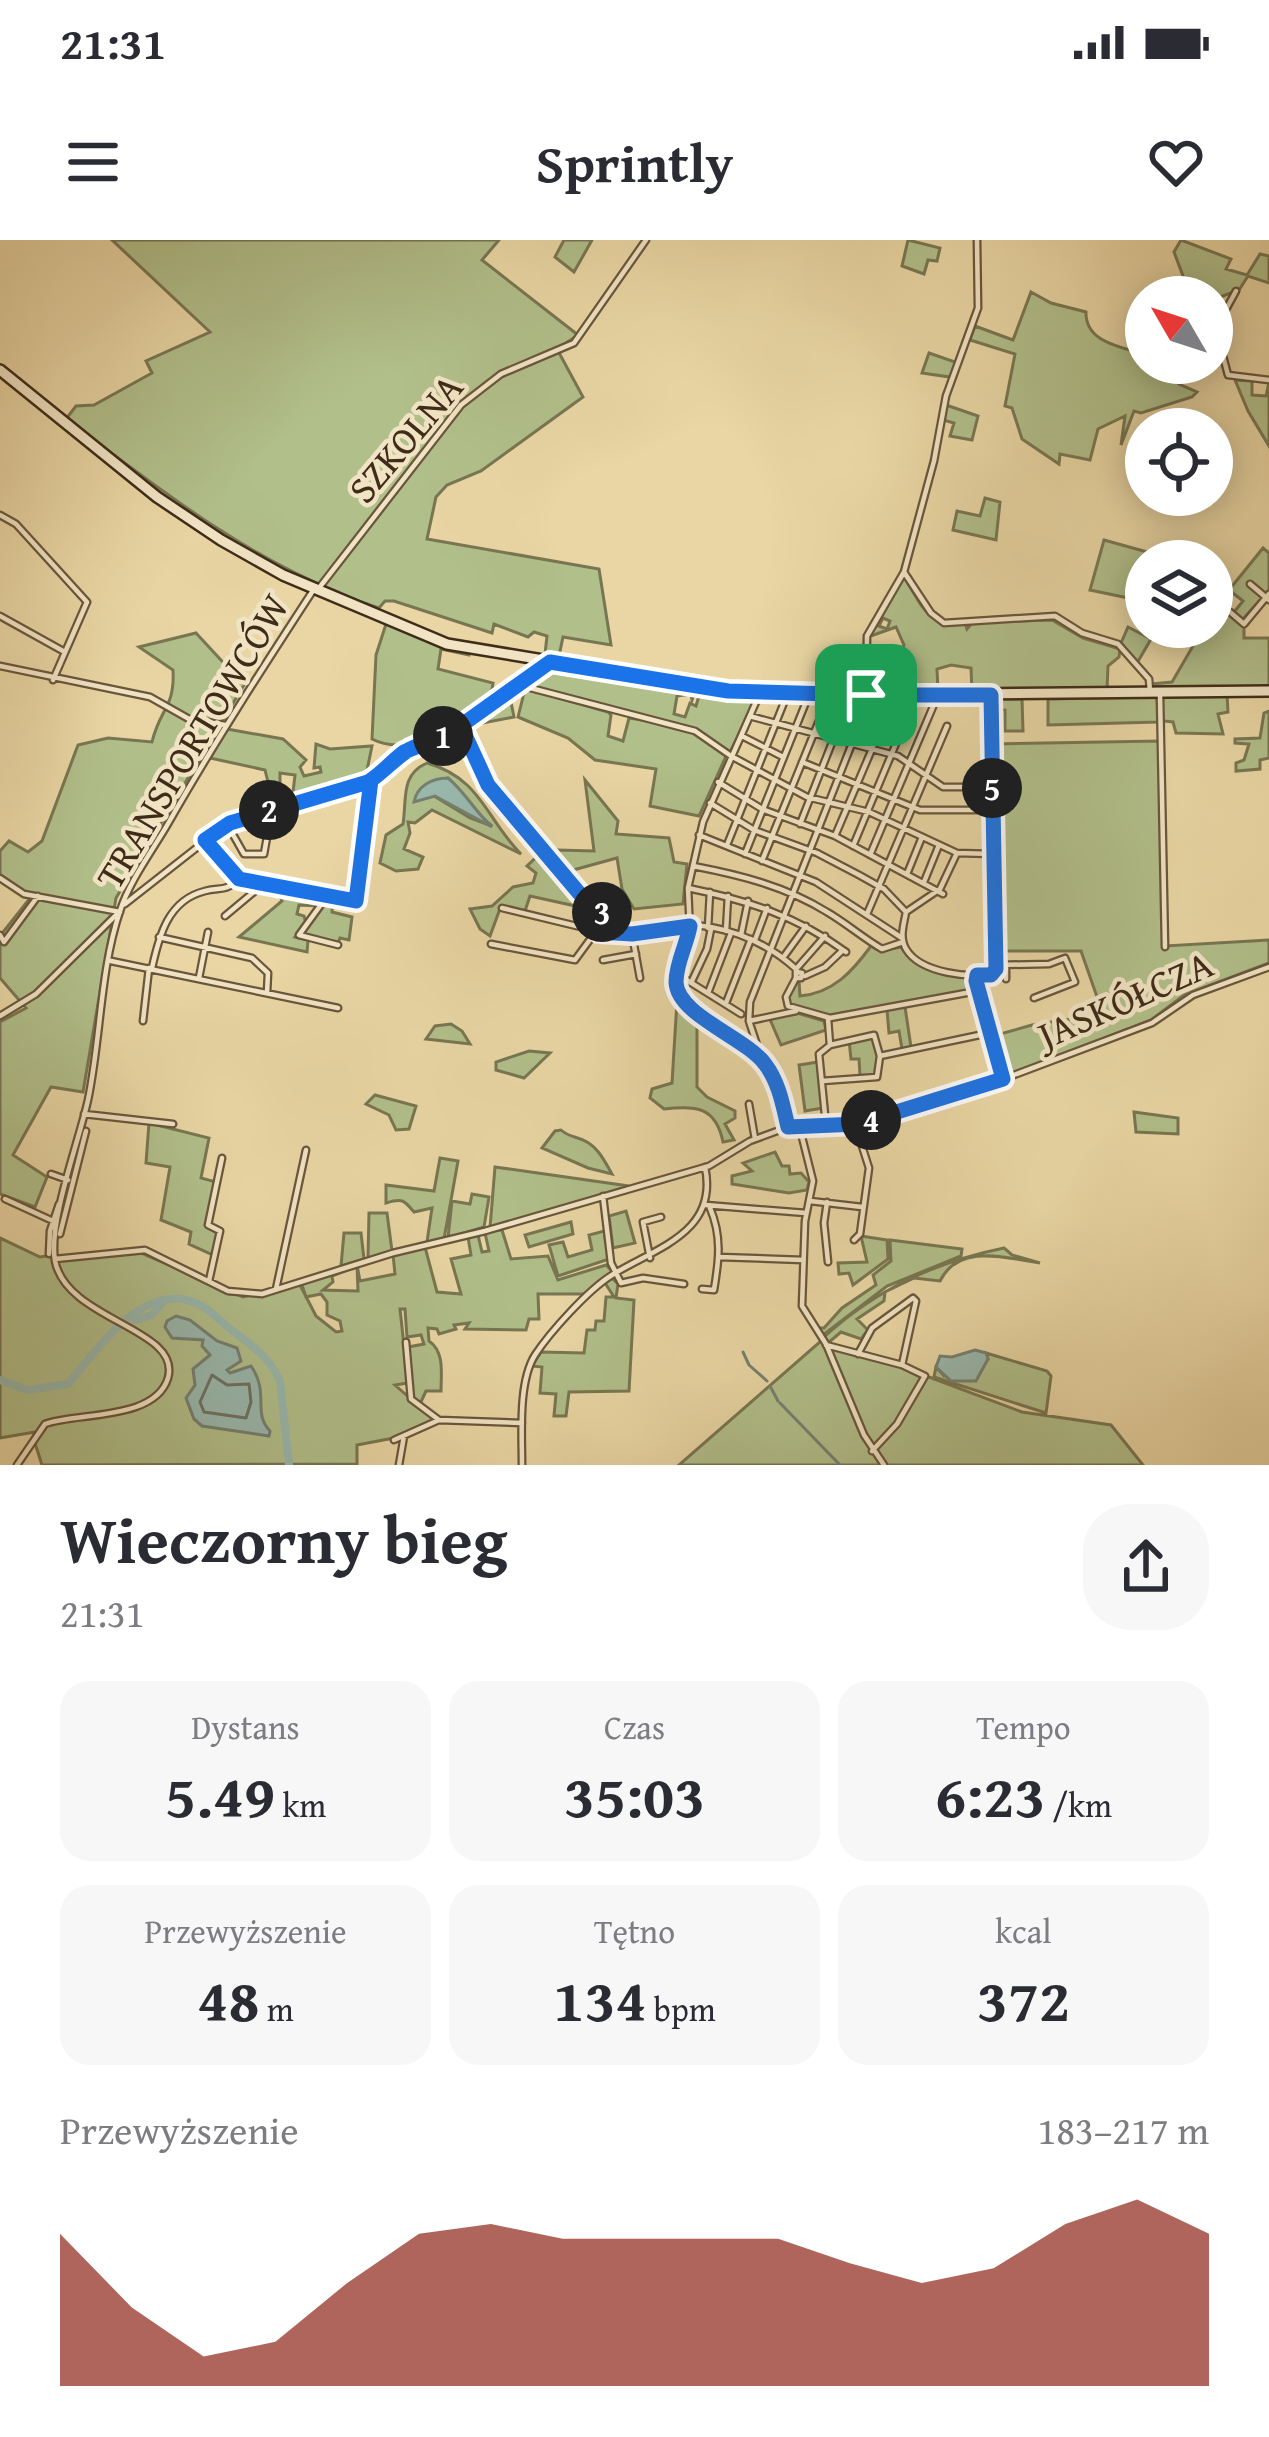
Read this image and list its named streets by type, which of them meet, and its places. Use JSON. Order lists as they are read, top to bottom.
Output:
{
  "streets": {
    "street": ["SZKOLNA", "TRANSPORTOWCÓW", "JASKÓŁCZA"]
  },
  "crossings": [
    ["SZKOLNA", "TRANSPORTOWCÓW"]
  ],
  "north": "top left",
  "page": {
    "status": "21:31",
    "header": "Sprintly",
    "pins": [
      "1",
      "5",
      "2",
      "3",
      "4"
    ],
    "heading": ["Wieczorny bieg", "21:31"],
    "stats": [
      ["Dystans", "5.49 km"],
      ["Czas", "35:03"],
      ["Tempo", "6:23 /km"],
      ["Przewyższenie", "48 m"],
      ["Tętno", "134 bpm"],
      ["kcal", "372"]
    ],
    "chart": ["Przewyższenie", "183–217 m"]
  }
}
